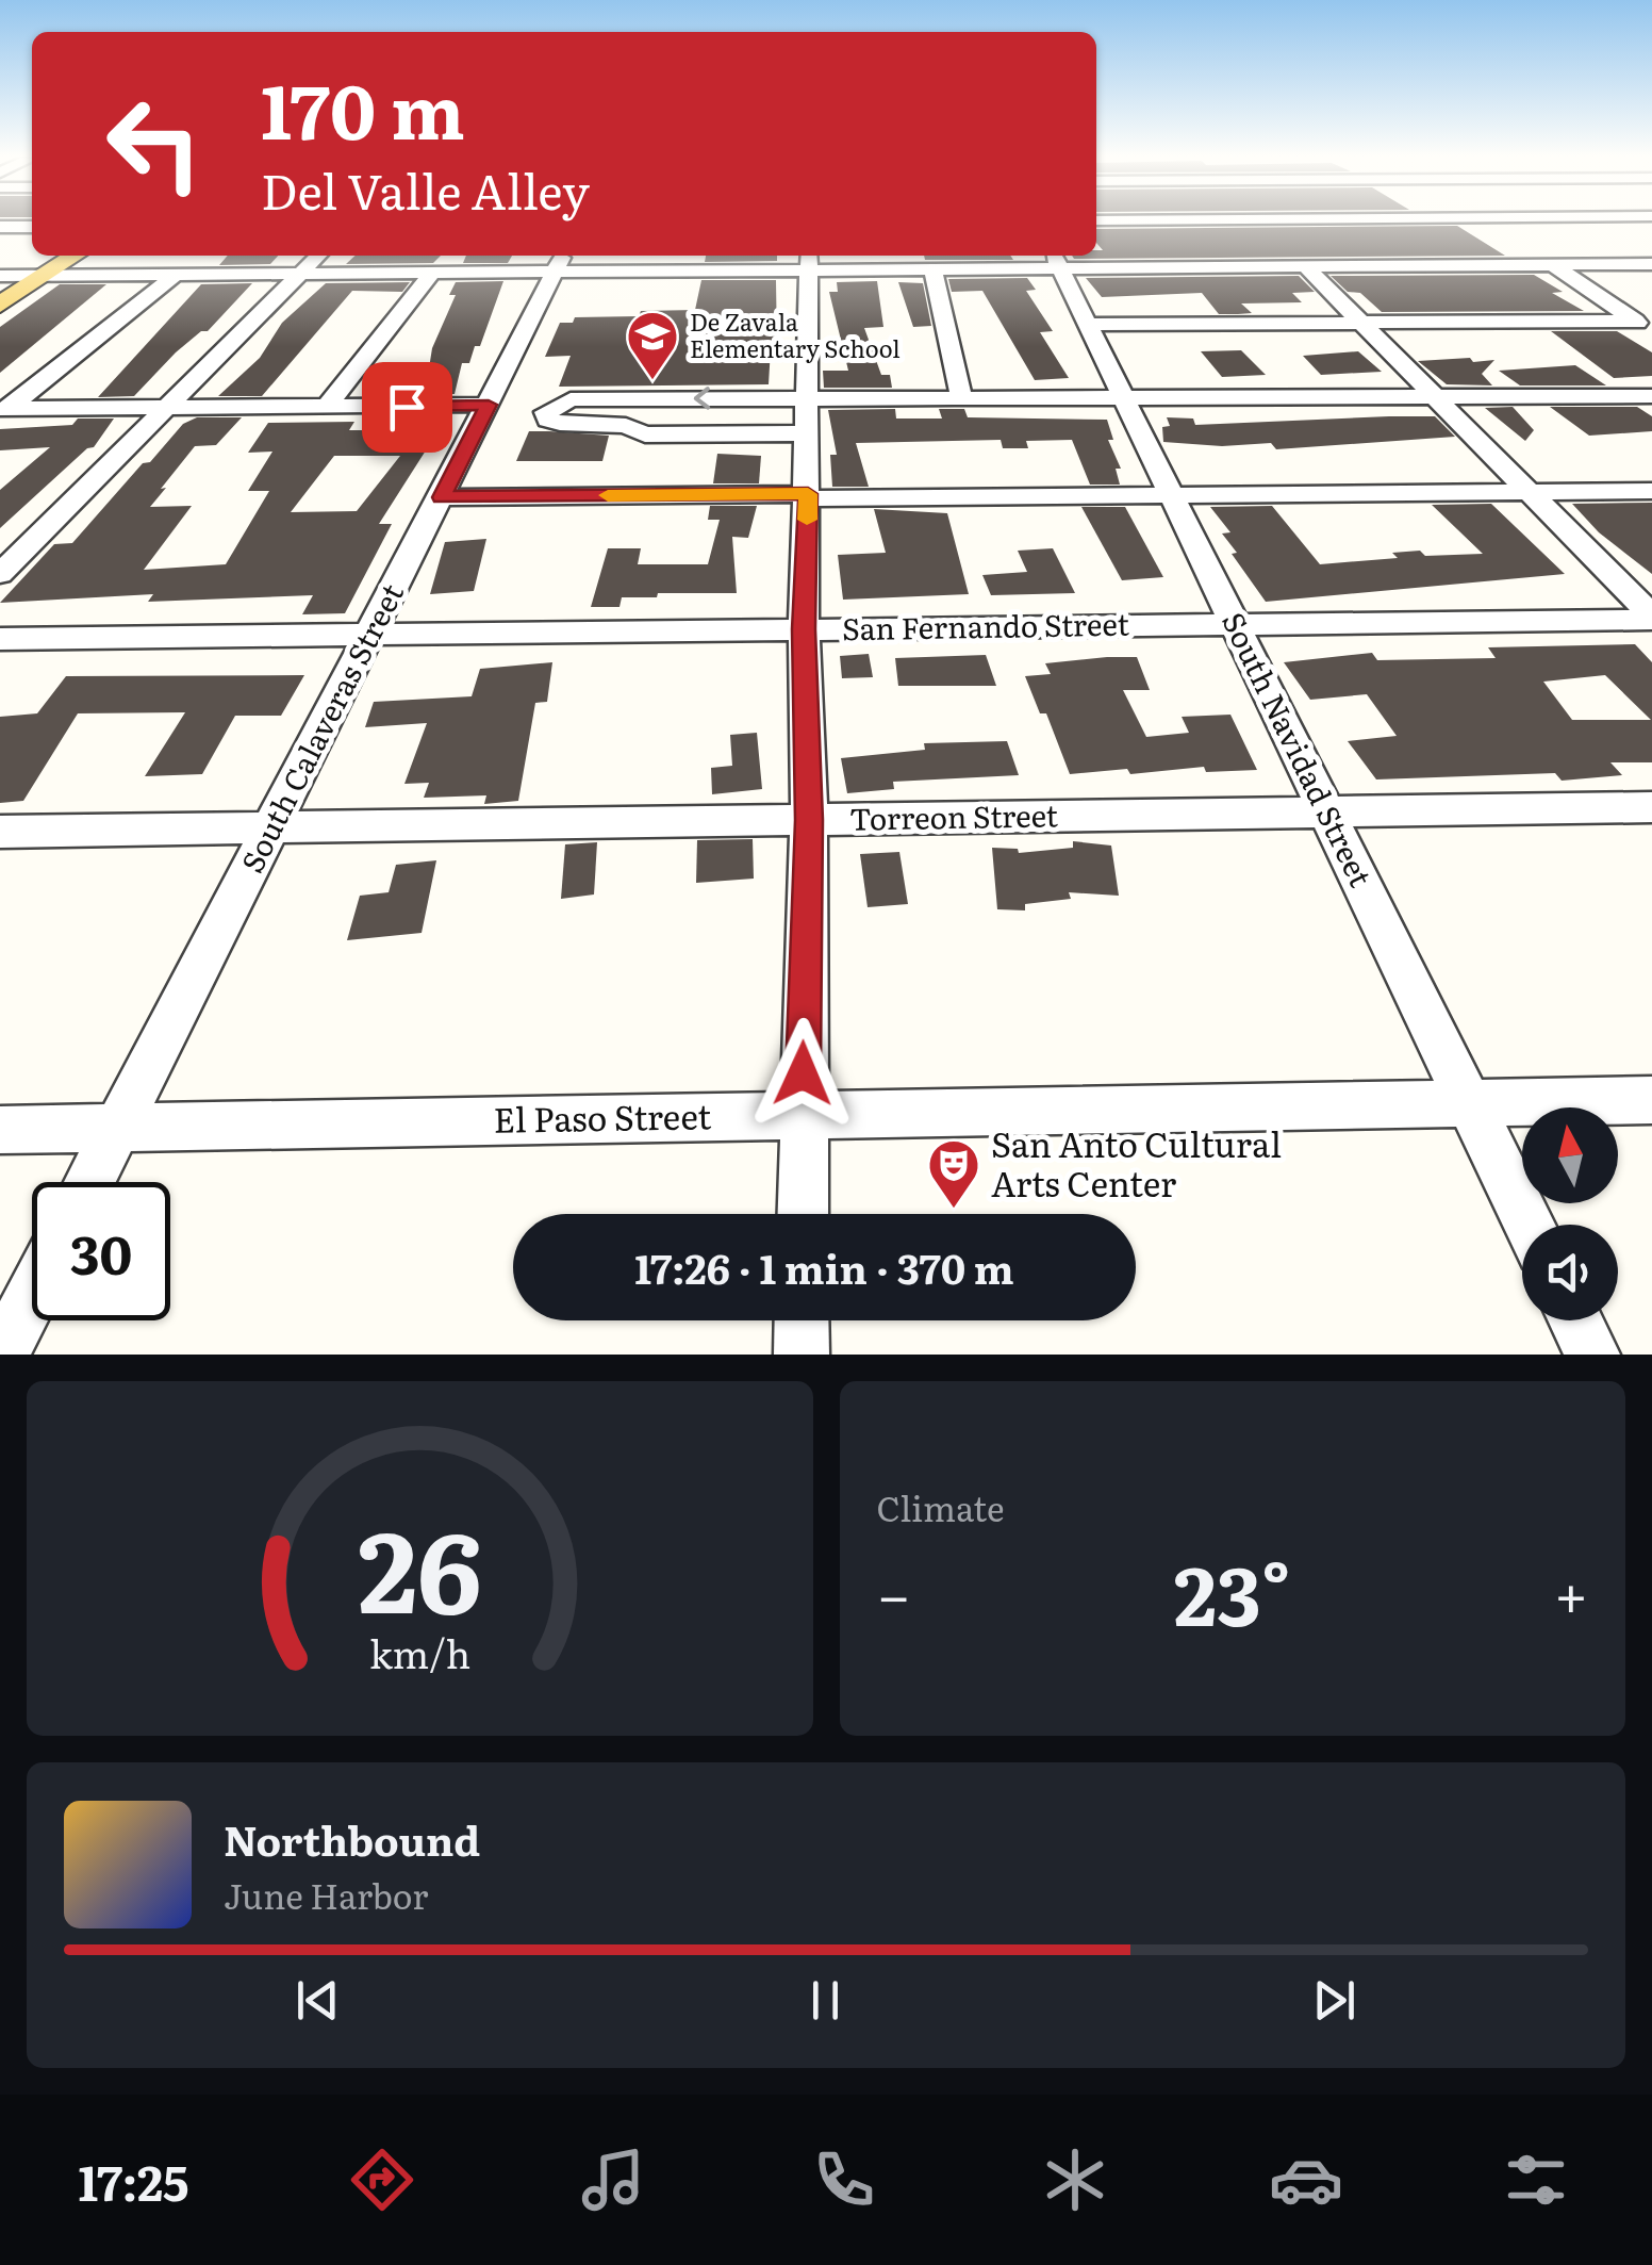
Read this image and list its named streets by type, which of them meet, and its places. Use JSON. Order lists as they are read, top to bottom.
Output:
{
  "streets": {
    "street": [
      "San Fernando Street",
      "South Calaveras Street",
      "South Navidad Street",
      "Torreon Street",
      "El Paso Street"
    ]
  },
  "crossings": [
    ["San Fernando Street", "South Calaveras Street"],
    ["San Fernando Street", "South Navidad Street"],
    ["South Calaveras Street", "Torreon Street"],
    ["South Calaveras Street", "El Paso Street"],
    ["South Navidad Street", "Torreon Street"],
    ["South Navidad Street", "El Paso Street"]
  ],
  "places": {
    "school or university": ["De Zavala Elementary School"],
    "theatre": ["San Anto Cultural Arts Center"]
  },
  "north": "top",
  "page": {
    "turn": ["170 m", "Del Valle Alley"],
    "limit": "30",
    "trip": "17:26 · 1 min · 370 m",
    "tile": "Climate",
    "heat": ["−", "23°", "+"],
    "song": ["Northbound", "June Harbor"],
    "tabs": "17:25",
    "gauge": ["26", "km/h"]
  }
}
